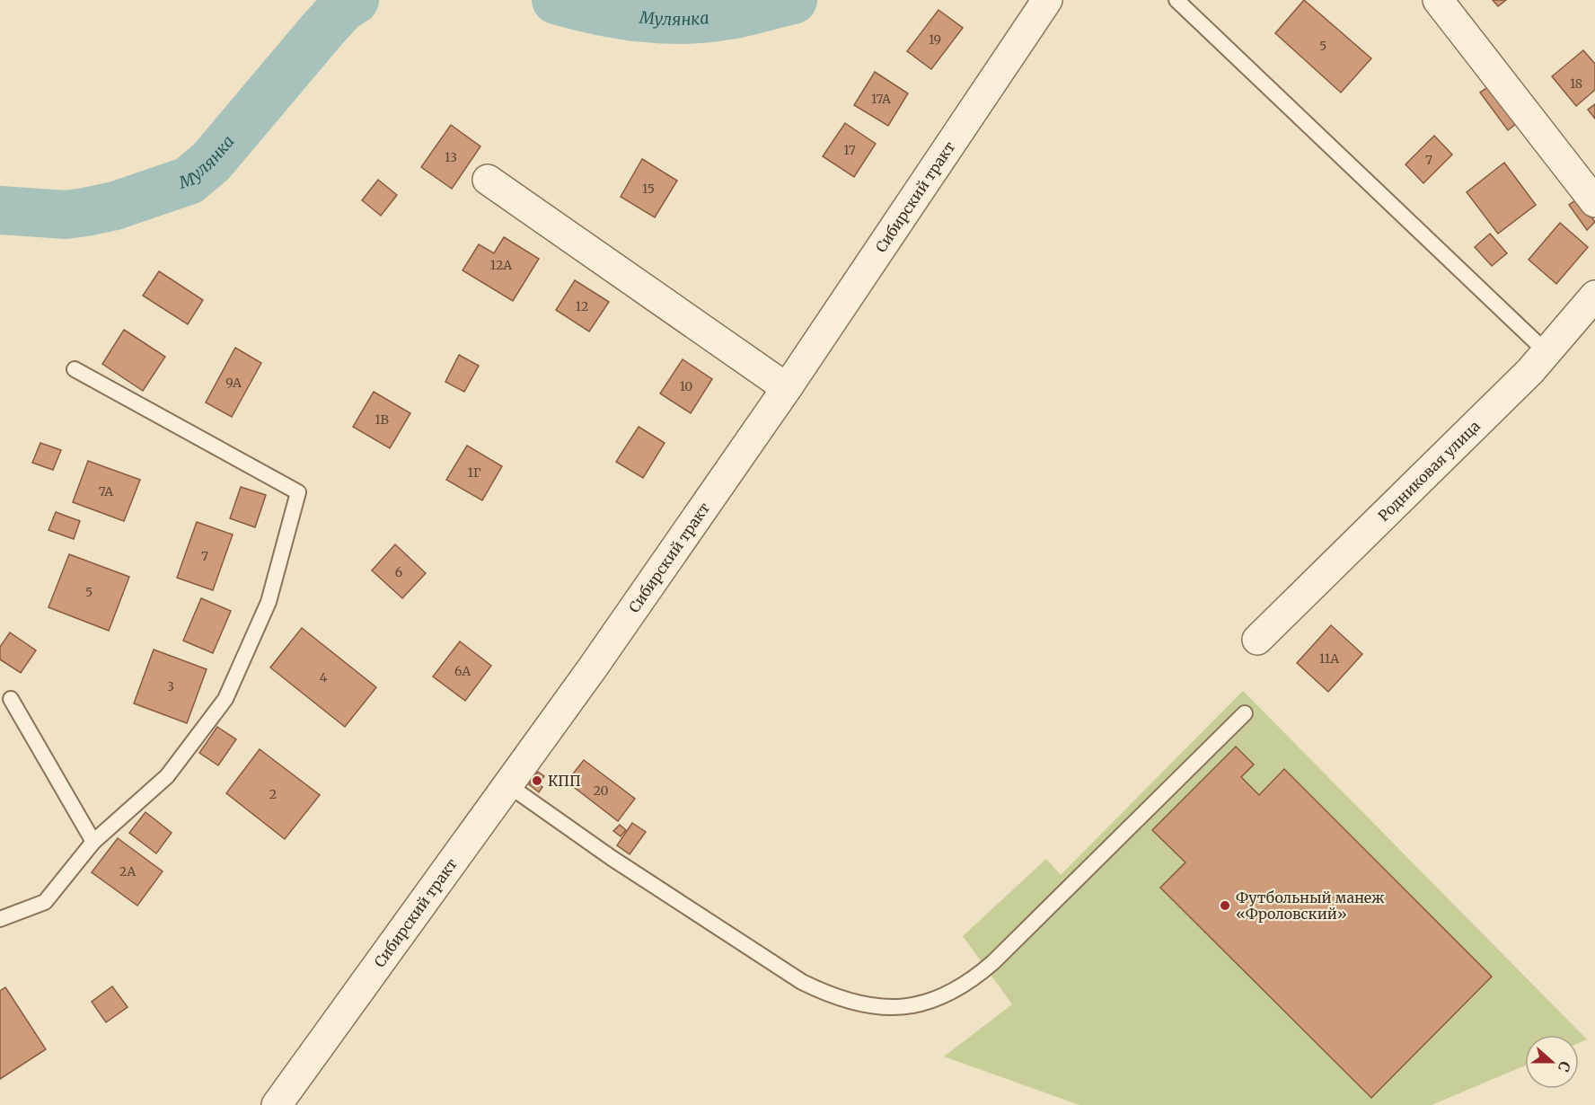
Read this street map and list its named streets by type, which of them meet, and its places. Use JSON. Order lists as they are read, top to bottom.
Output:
{
  "streets": {
    "street": ["Сибирский тракт", "Родниковая улица"]
  },
  "water": ["Мулянка"],
  "places": ["КПП", "Футбольный манеж «Фроловский»"],
  "house_numbers": [
    "19",
    "5",
    "18",
    "17А",
    "17",
    "13",
    "7",
    "15",
    "12А",
    "12",
    "9А",
    "10",
    "1В",
    "1Г",
    "7А",
    "7",
    "6",
    "5",
    "11А",
    "6А",
    "4",
    "3",
    "20",
    "2",
    "2А"
  ],
  "north": "right"
}
